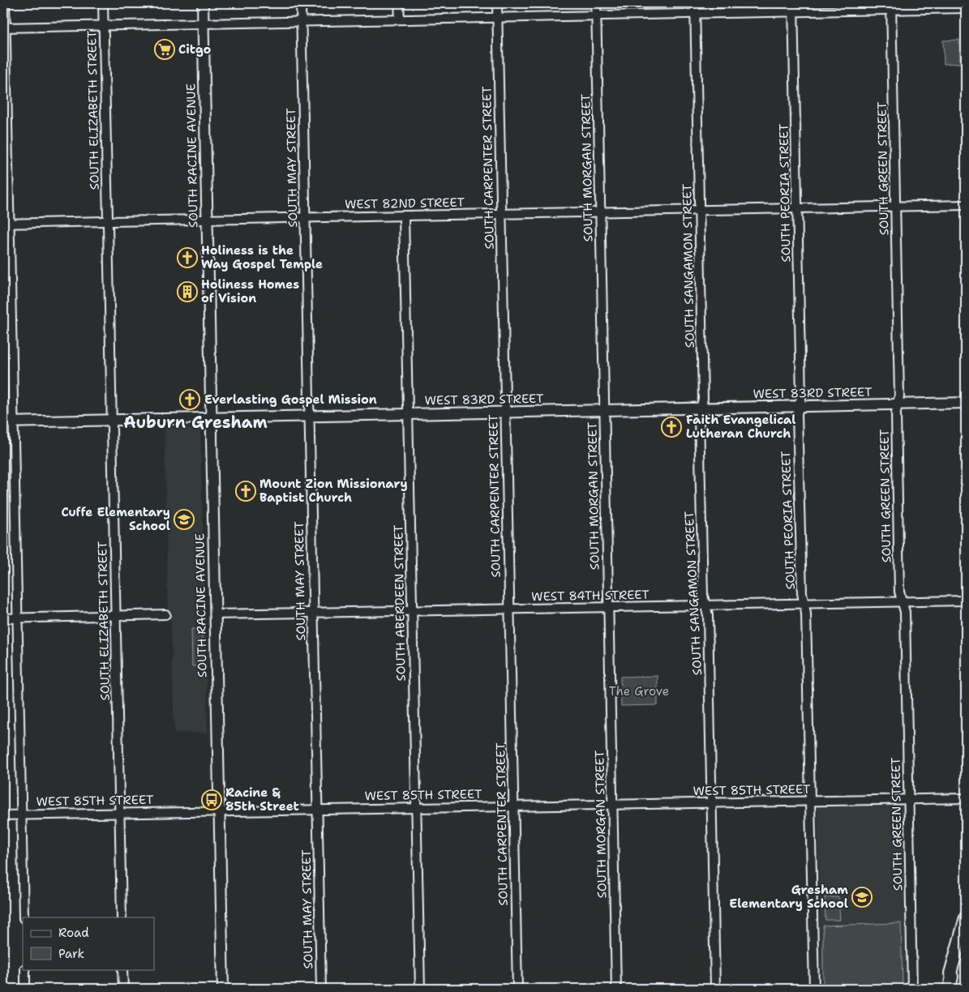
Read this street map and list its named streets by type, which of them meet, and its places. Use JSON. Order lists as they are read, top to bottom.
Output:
{
  "streets": {
    "street": [
      "SOUTH ELIZABETH STREET",
      "SOUTH RACINE AVENUE",
      "SOUTH MAY STREET",
      "SOUTH CARPENTER STREET",
      "SOUTH MORGAN STREET",
      "SOUTH GREEN STREET",
      "SOUTH PEORIA STREET",
      "WEST 82ND STREET",
      "SOUTH SANGAMON STREET",
      "WEST 83RD STREET",
      "WEST 84TH STREET",
      "SOUTH ABERDEEN STREET",
      "WEST 85TH STREET"
    ]
  },
  "crossings": [
    ["SOUTH ELIZABETH STREET", "WEST 82ND STREET"],
    ["SOUTH ELIZABETH STREET", "WEST 83RD STREET"],
    ["SOUTH ELIZABETH STREET", "WEST 85TH STREET"],
    ["SOUTH RACINE AVENUE", "WEST 82ND STREET"],
    ["SOUTH RACINE AVENUE", "WEST 83RD STREET"],
    ["SOUTH RACINE AVENUE", "WEST 84TH STREET"],
    ["SOUTH RACINE AVENUE", "WEST 85TH STREET"],
    ["SOUTH MAY STREET", "WEST 82ND STREET"],
    ["SOUTH MAY STREET", "WEST 83RD STREET"],
    ["SOUTH MAY STREET", "WEST 84TH STREET"],
    ["SOUTH MAY STREET", "WEST 85TH STREET"],
    ["SOUTH CARPENTER STREET", "WEST 82ND STREET"],
    ["SOUTH CARPENTER STREET", "WEST 83RD STREET"],
    ["SOUTH CARPENTER STREET", "WEST 84TH STREET"],
    ["SOUTH CARPENTER STREET", "WEST 85TH STREET"],
    ["SOUTH MORGAN STREET", "WEST 82ND STREET"],
    ["SOUTH MORGAN STREET", "WEST 83RD STREET"],
    ["SOUTH MORGAN STREET", "WEST 84TH STREET"],
    ["SOUTH MORGAN STREET", "WEST 85TH STREET"],
    ["SOUTH GREEN STREET", "WEST 82ND STREET"],
    ["SOUTH GREEN STREET", "WEST 83RD STREET"],
    ["SOUTH GREEN STREET", "WEST 84TH STREET"],
    ["SOUTH GREEN STREET", "WEST 85TH STREET"],
    ["SOUTH PEORIA STREET", "WEST 82ND STREET"],
    ["SOUTH PEORIA STREET", "WEST 83RD STREET"],
    ["SOUTH PEORIA STREET", "WEST 84TH STREET"],
    ["SOUTH PEORIA STREET", "WEST 85TH STREET"],
    ["WEST 82ND STREET", "SOUTH SANGAMON STREET"],
    ["WEST 82ND STREET", "SOUTH ABERDEEN STREET"],
    ["SOUTH SANGAMON STREET", "WEST 83RD STREET"],
    ["SOUTH SANGAMON STREET", "WEST 84TH STREET"],
    ["SOUTH SANGAMON STREET", "WEST 85TH STREET"],
    ["WEST 83RD STREET", "SOUTH ABERDEEN STREET"],
    ["WEST 84TH STREET", "SOUTH ABERDEEN STREET"],
    ["SOUTH ABERDEEN STREET", "WEST 85TH STREET"]
  ],
  "districts": ["Auburn Gresham"],
  "parks": ["The Grove"],
  "places": {
    "supermarket": ["Citgo"],
    "church": [
      "Holiness is the Way Gospel Temple",
      "Everlasting Gospel Mission",
      "Faith Evangelical Lutheran Church",
      "Mount Zion Missionary Baptist Church"
    ],
    "building": ["Holiness Homes of Vision"],
    "school or university": ["Cuffe Elementary School", "Gresham Elementary School"],
    "bus stop": ["Racine & 85th Street"]
  },
  "legend": ["Road", "Park"]
}
